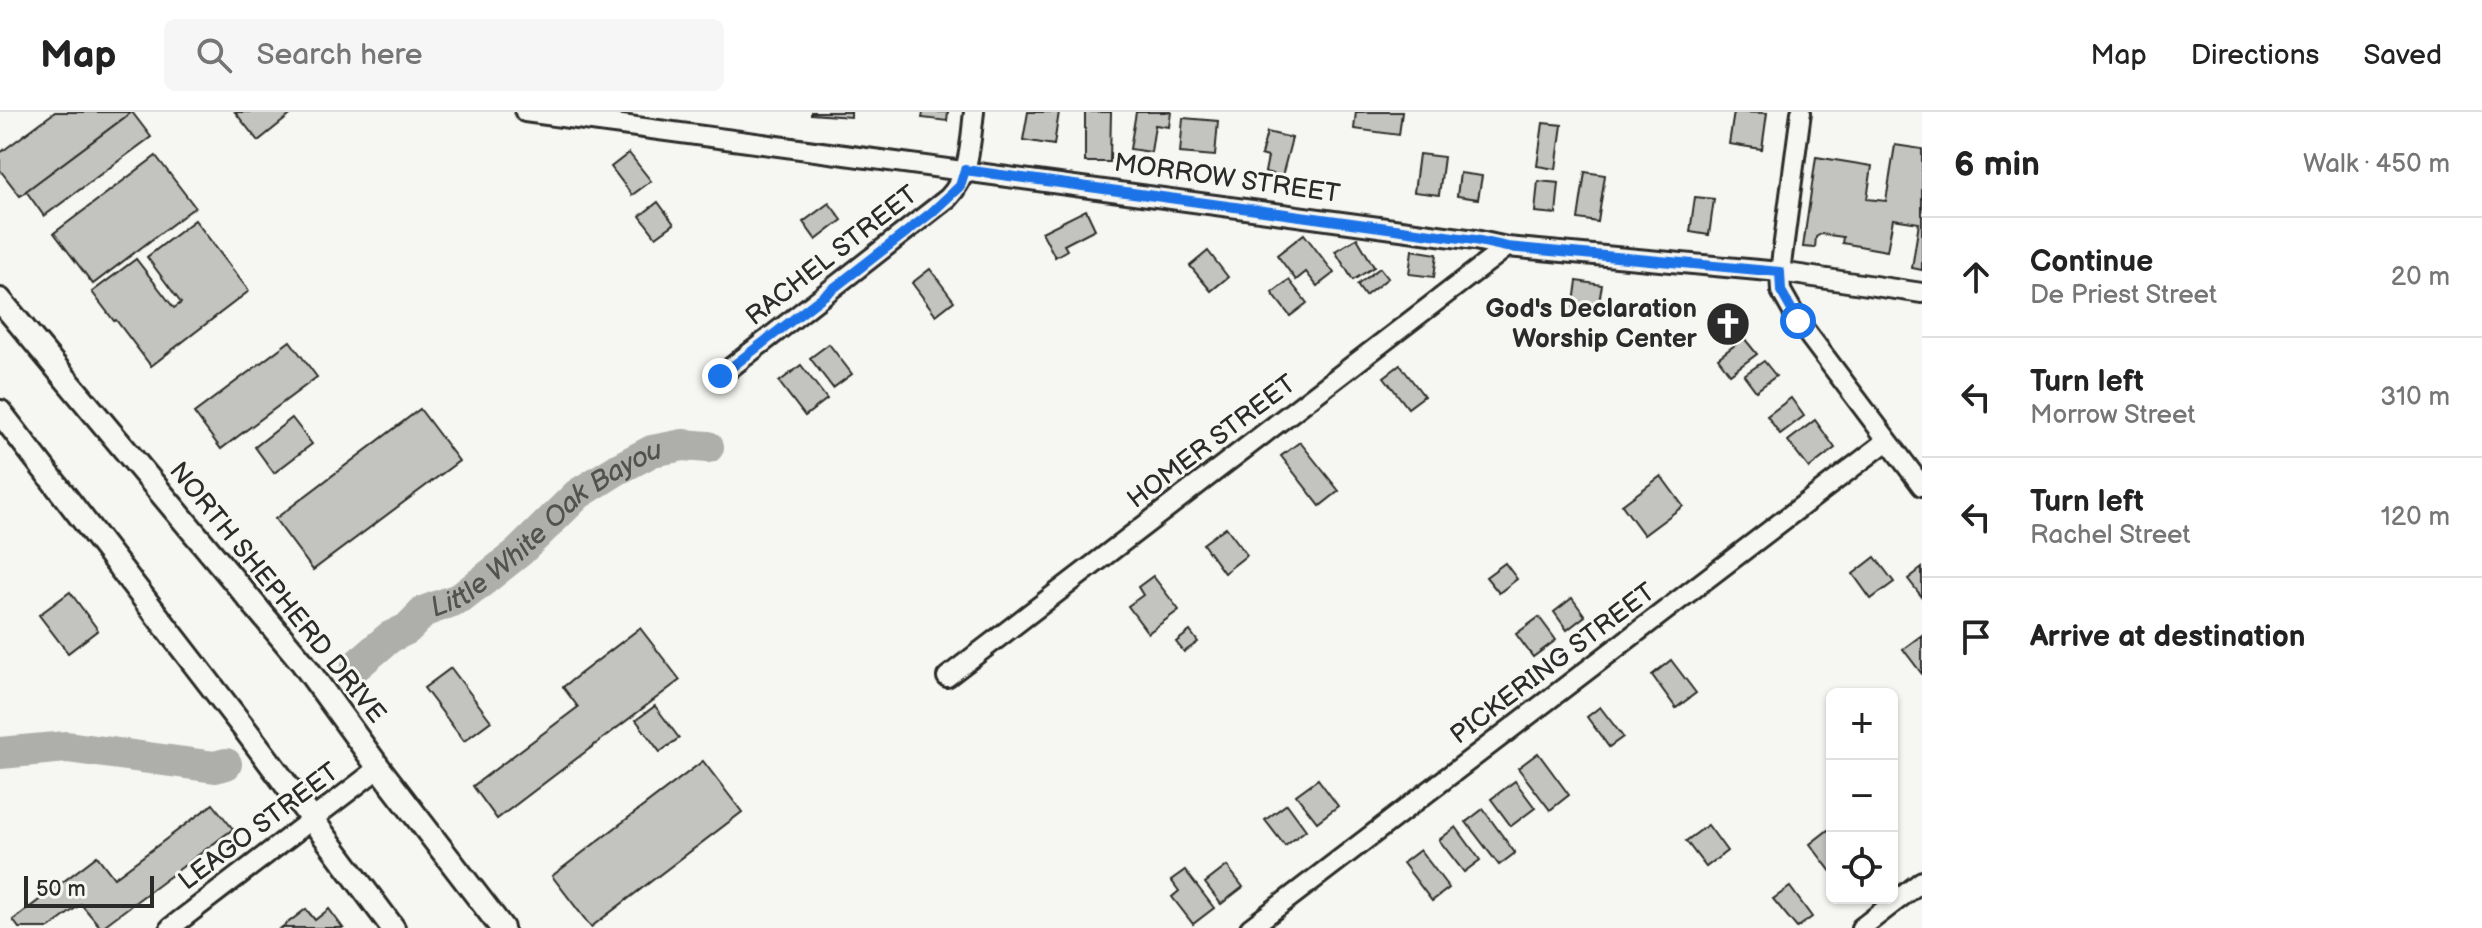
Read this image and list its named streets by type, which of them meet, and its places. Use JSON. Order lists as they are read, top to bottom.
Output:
{
  "streets": {
    "main road": ["NORTH SHEPHERD DRIVE"],
    "street": [
      "MORROW STREET",
      "RACHEL STREET",
      "HOMER STREET",
      "PICKERING STREET",
      "LEAGO STREET"
    ]
  },
  "crossings": [
    ["MORROW STREET", "RACHEL STREET"],
    ["MORROW STREET", "HOMER STREET"],
    ["NORTH SHEPHERD DRIVE", "LEAGO STREET"]
  ],
  "water": ["Little White Oak Bayou"],
  "places": {
    "church": ["God's Declaration Worship Center"]
  },
  "scale_bar": "50 m",
  "page": {
    "header": "Map",
    "search": "Search here",
    "nav": ["Map", "Directions", "Saved"],
    "heading": ["6 min", "Walk · 450 m"],
    "list": [
      ["Continue", "De Priest Street", "20 m"],
      ["Turn left", "Morrow Street", "310 m"],
      ["Turn left", "Rachel Street", "120 m"],
      "Arrive at destination"
    ],
    "map_buttons": ["+", "−"],
    "scale": "50 m"
  }
}
